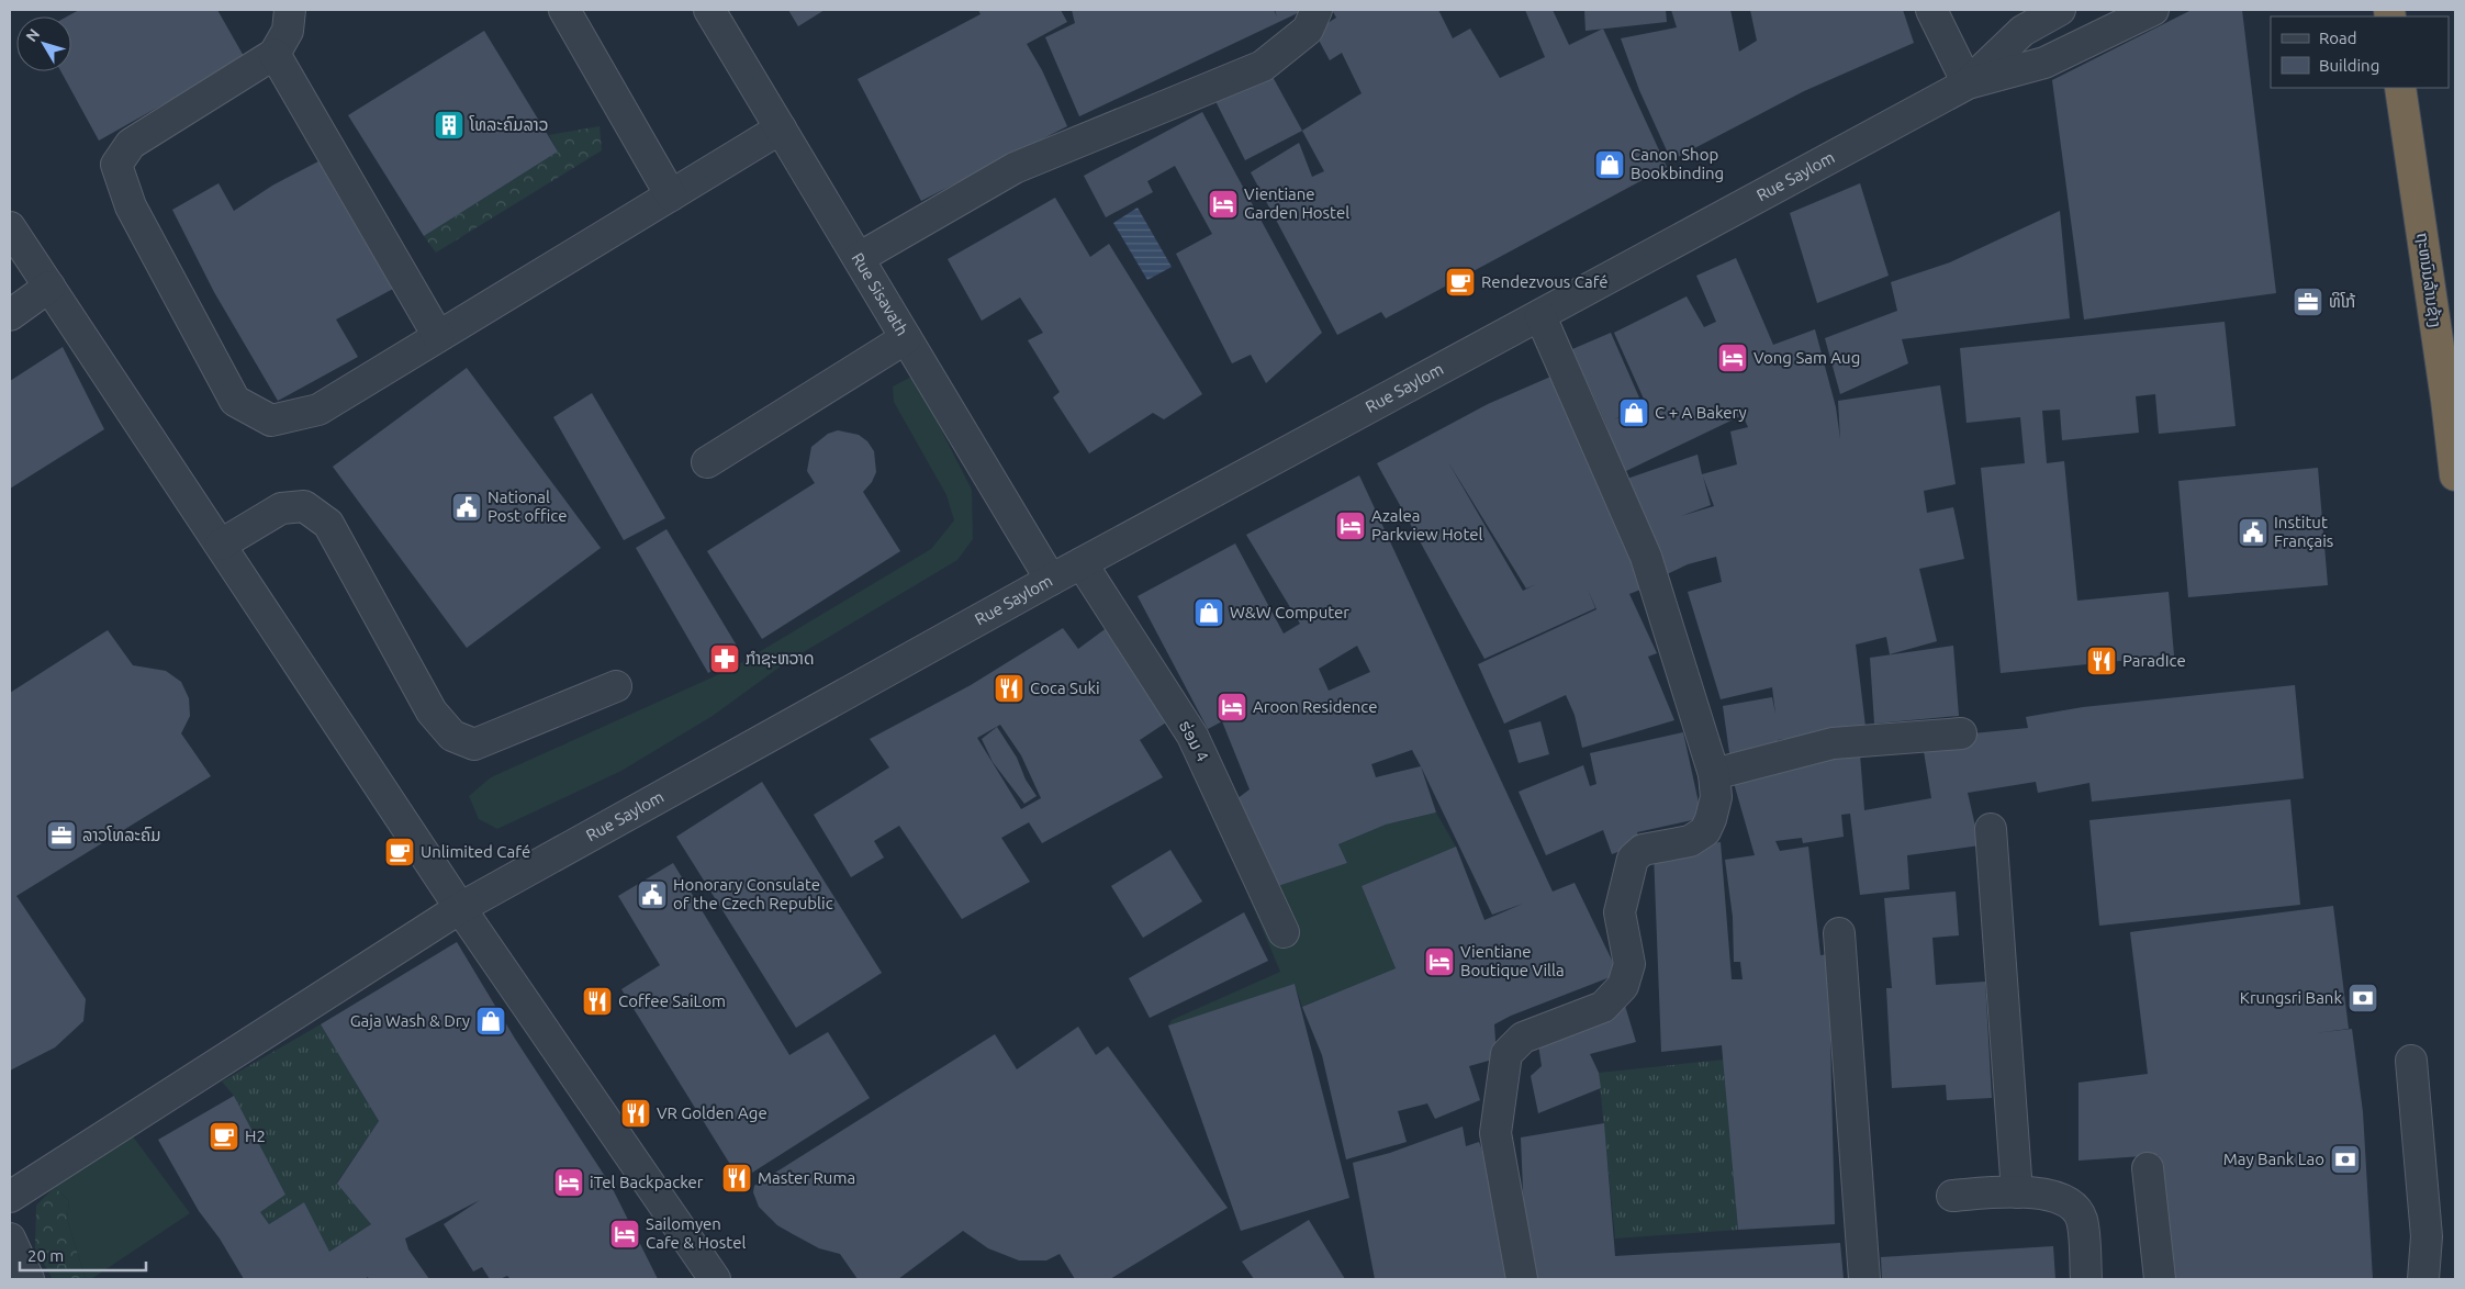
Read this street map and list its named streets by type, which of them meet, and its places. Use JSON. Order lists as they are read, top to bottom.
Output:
{
  "streets": {
    "highway": ["ຖະຫນົນລ້ານຊ້າງ"],
    "street": ["Rue Saylom", "Rue Sisavath", "ຮ່ອມ 4"]
  },
  "crossings": [
    ["Rue Saylom", "Rue Sisavath"],
    ["Rue Saylom", "ຮ່ອມ 4"]
  ],
  "places": {
    "building": ["ໂທລະຄົມລາວ"],
    "shop": [
      "Canon Shop Bookbinding",
      "C + A Bakery",
      "W&W Computer",
      "Gaja Wash & Dry"
    ],
    "hotel": [
      "Vientiane Garden Hostel",
      "Vong Sam Aug",
      "Azalea Parkview Hotel",
      "Aroon Residence",
      "Vientiane Boutique Villa",
      "iTel Backpacker",
      "Sailomyen Cafe & Hostel"
    ],
    "cafe": ["Rendezvous Café", "Unlimited Café", "H2"],
    "office": ["ທິໂກ້", "ລາວໂທລະຄົມ"],
    "public building": ["National Post office", "Institut Français", "Honorary Consulate of the Czech Republic"],
    "pharmacy": ["ກໍາຊະຫວາດ"],
    "restaurant": [
      "ParadIce",
      "Coca Suki",
      "Coffee SaiLom",
      "VR Golden Age",
      "Master Ruma"
    ],
    "bank": ["Krungsri Bank", "May Bank Lao"]
  },
  "legend": ["Road", "Building"],
  "scale_bar": "20 m",
  "north": "top left"
}
